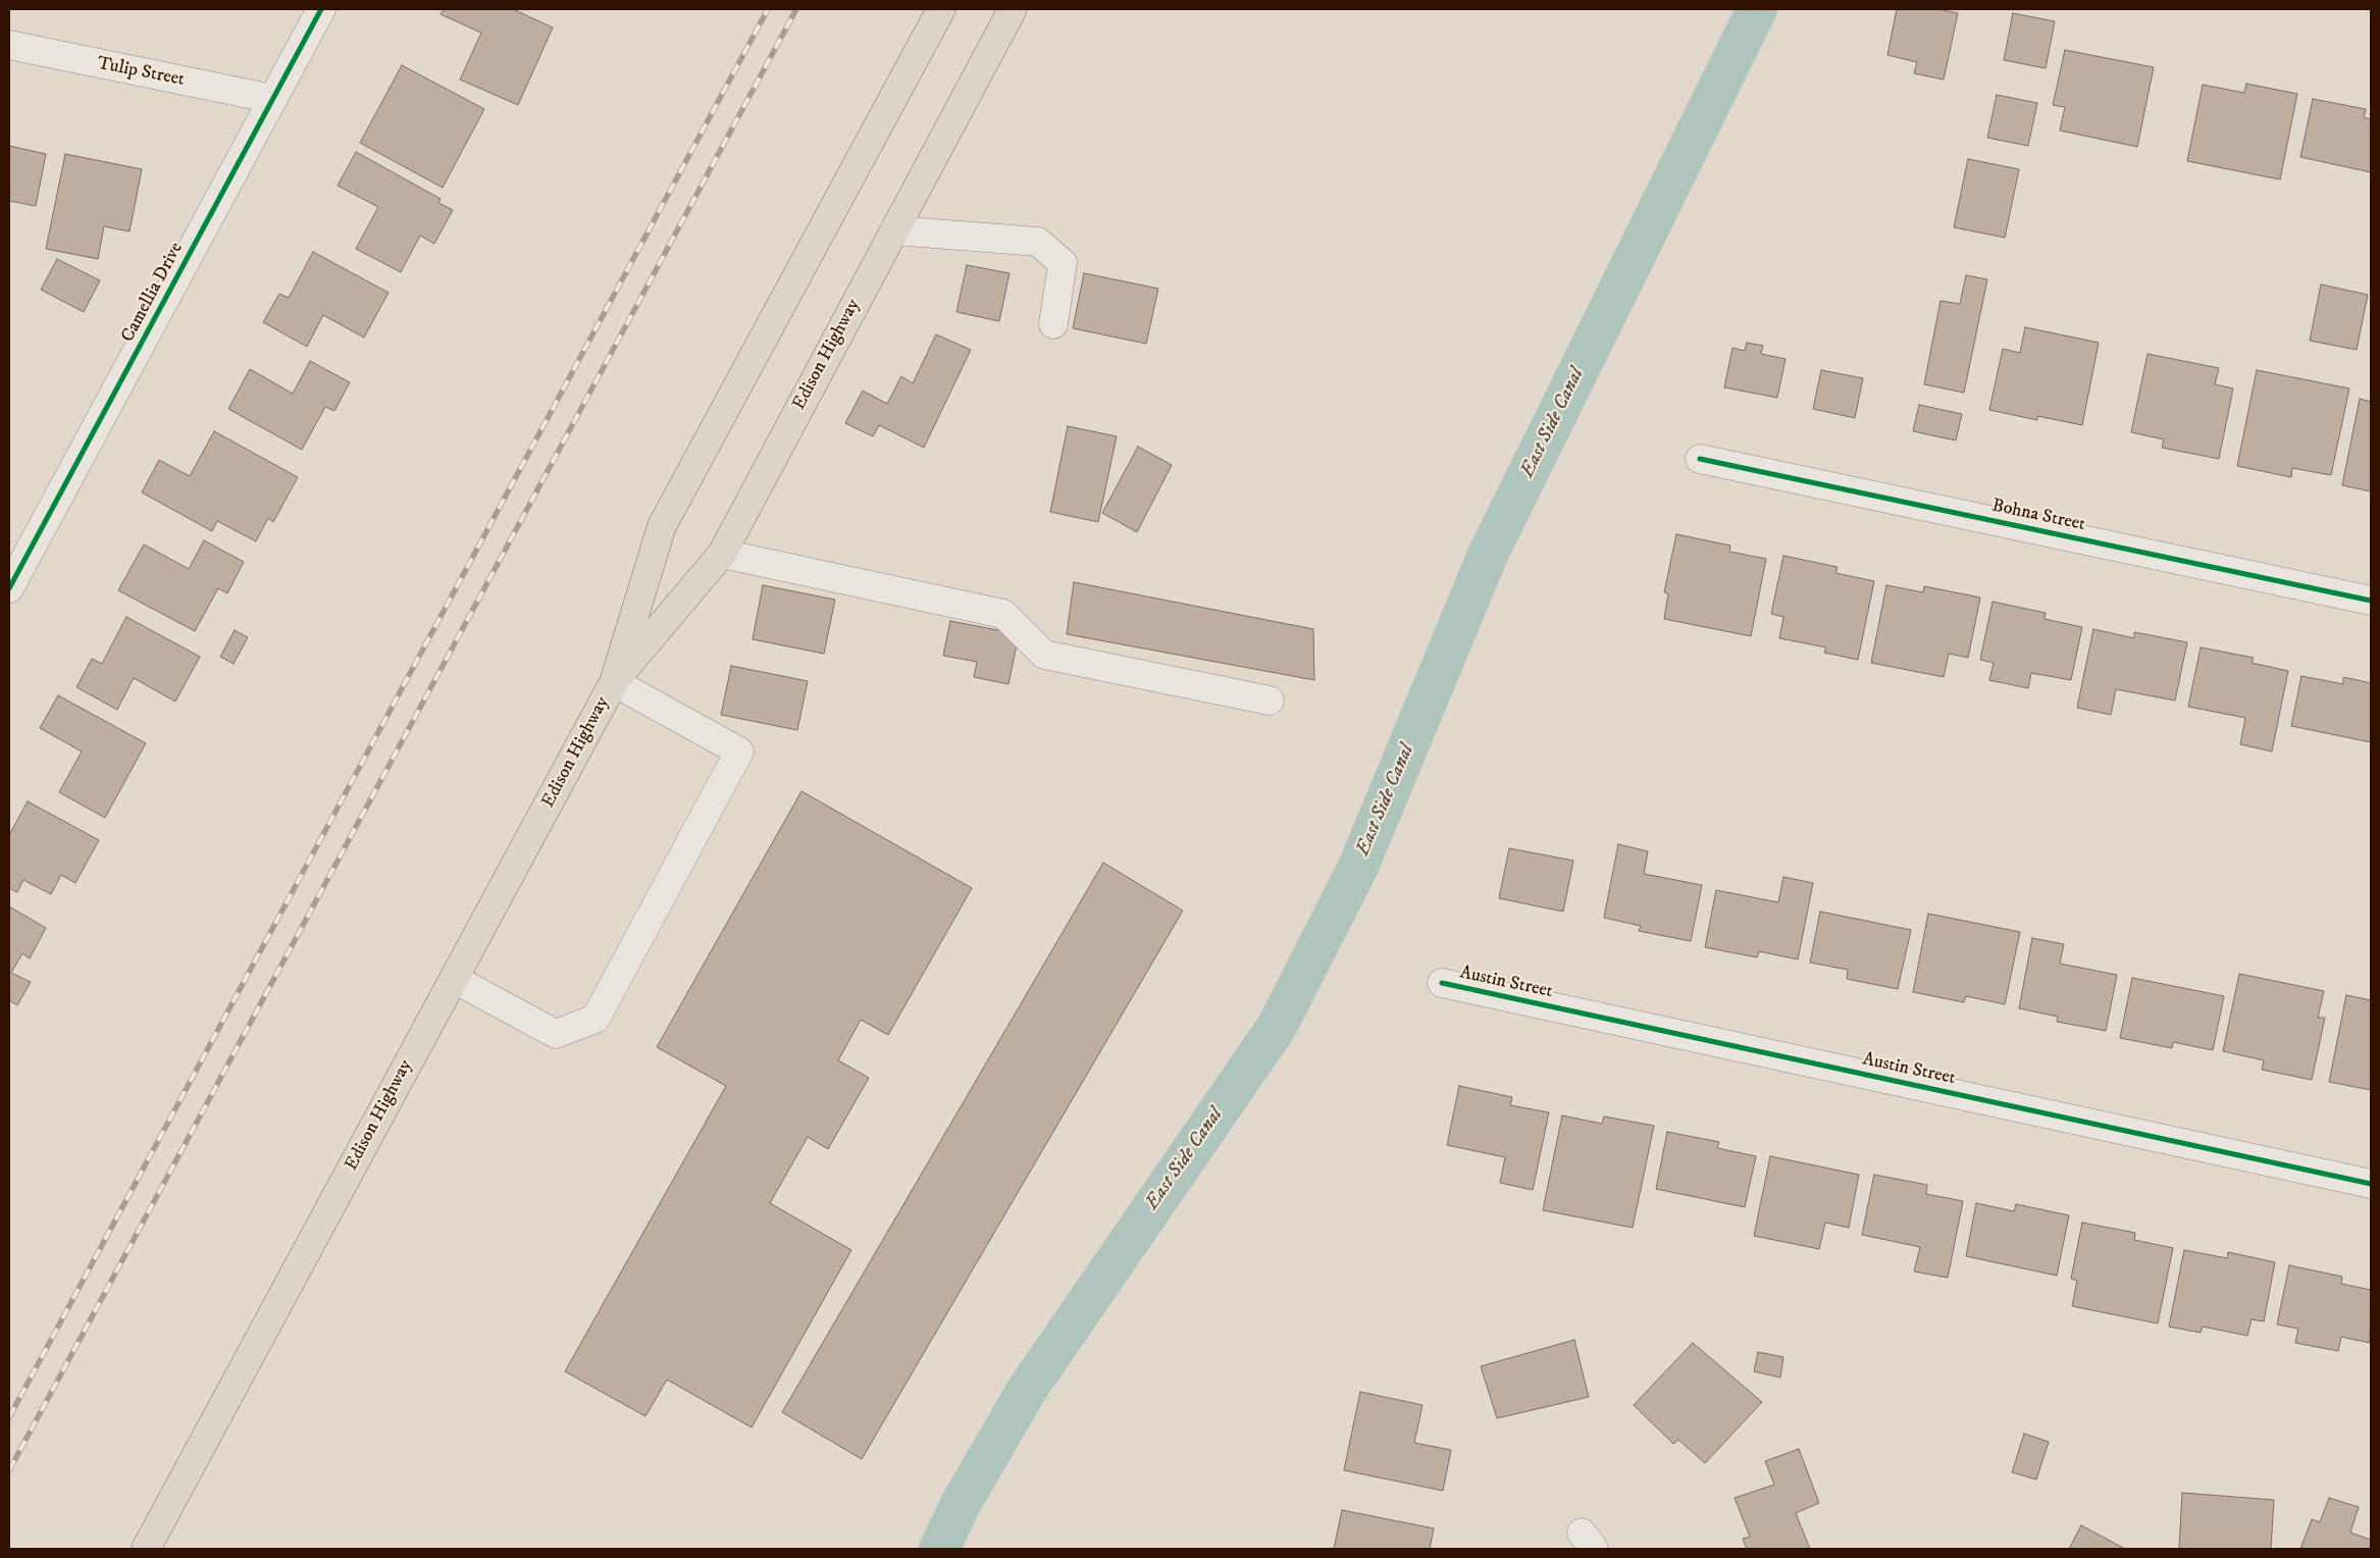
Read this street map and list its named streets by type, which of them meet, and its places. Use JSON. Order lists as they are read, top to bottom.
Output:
{
  "streets": {
    "main road": ["Edison Highway"],
    "street": [
      "Tulip Street",
      "Camellia Drive",
      "Bohna Street",
      "Austin Street"
    ]
  },
  "crossings": [
    ["Tulip Street", "Camellia Drive"]
  ],
  "water": ["East Side Canal"]
}
